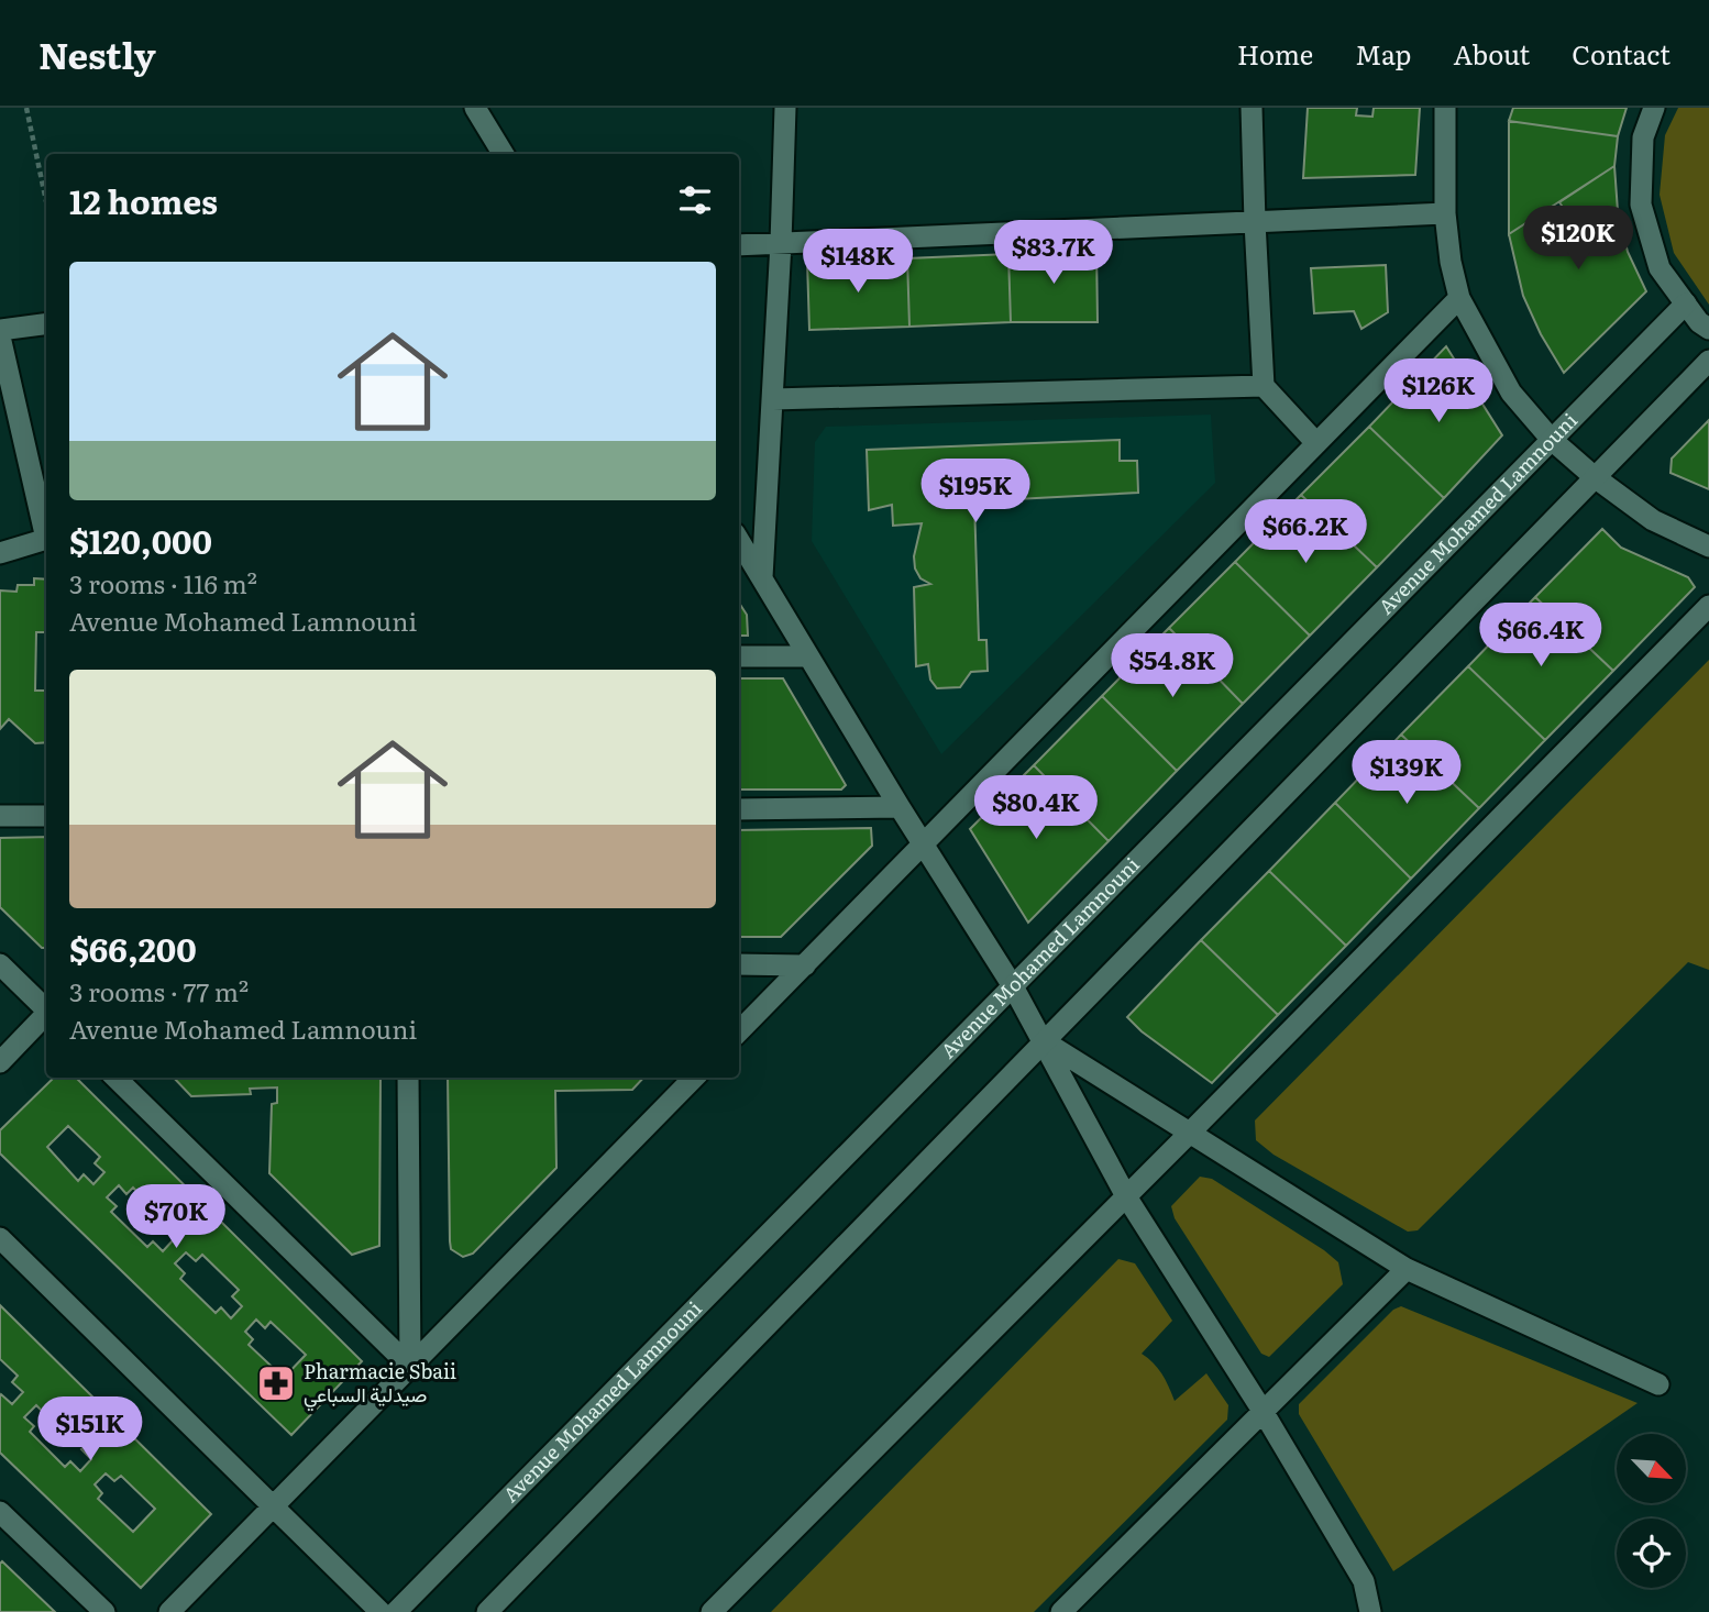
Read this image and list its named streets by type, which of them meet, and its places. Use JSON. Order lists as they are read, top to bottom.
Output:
{
  "streets": {
    "street": ["Avenue Mohamed Lamnouni"]
  },
  "places": {
    "pharmacy": ["Pharmacie Sbaii صيدلية السباعي"]
  },
  "north": "bottom right",
  "page": {
    "header": "Nestly",
    "nav": [
      "Home",
      "Map",
      "About",
      "Contact"
    ],
    "heading": "12 homes",
    "price": [
      "$120K",
      "$83.7K",
      "$148K",
      "$126K",
      "$195K",
      "$66.2K",
      "$66.4K",
      "$54.8K",
      "$139K",
      "$80.4K",
      "$70K",
      "$151K"
    ],
    "list": [
      {
        "name": "$120,000",
        "note": "3 rooms · 116 m² · Avenue Mohamed Lamnouni"
      },
      {
        "name": "$66,200",
        "note": "3 rooms · 77 m² · Avenue Mohamed Lamnouni"
      }
    ]
  }
}
